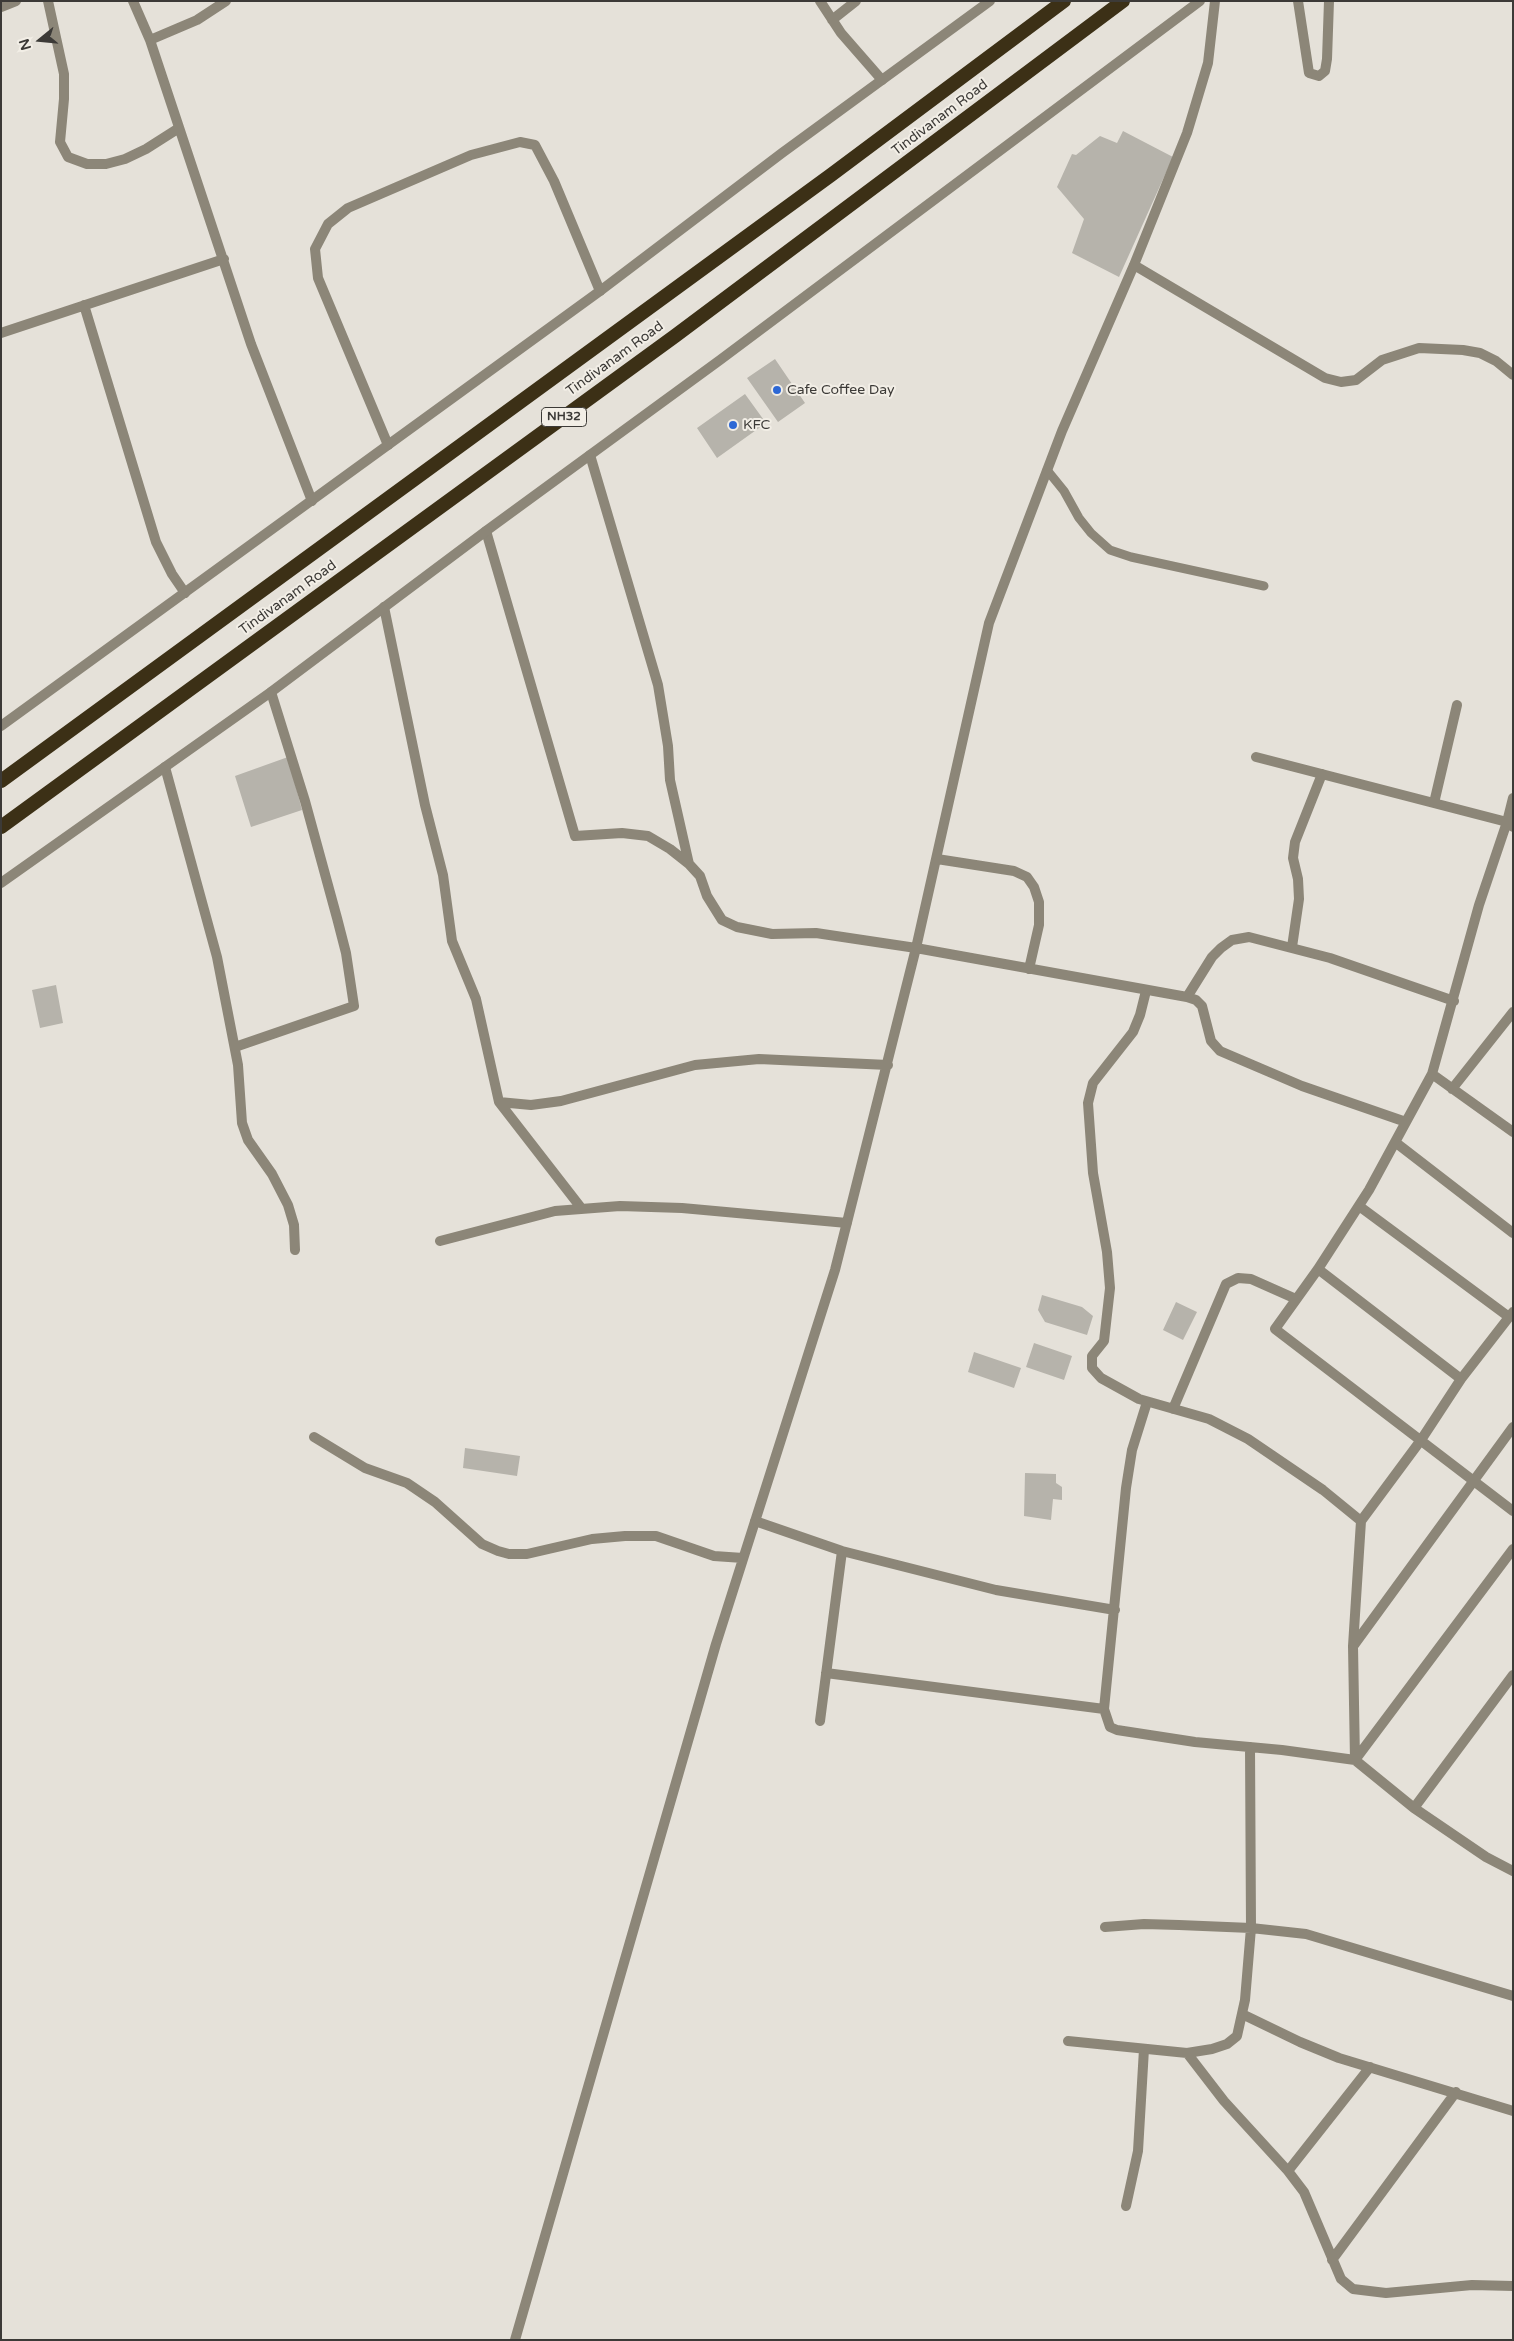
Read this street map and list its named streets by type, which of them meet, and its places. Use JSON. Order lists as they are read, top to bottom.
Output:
{
  "streets": {
    "highway": ["Tindivanam Road", "NH32"]
  },
  "places": ["Cafe Coffee Day", "KFC"],
  "north": "left"
}
